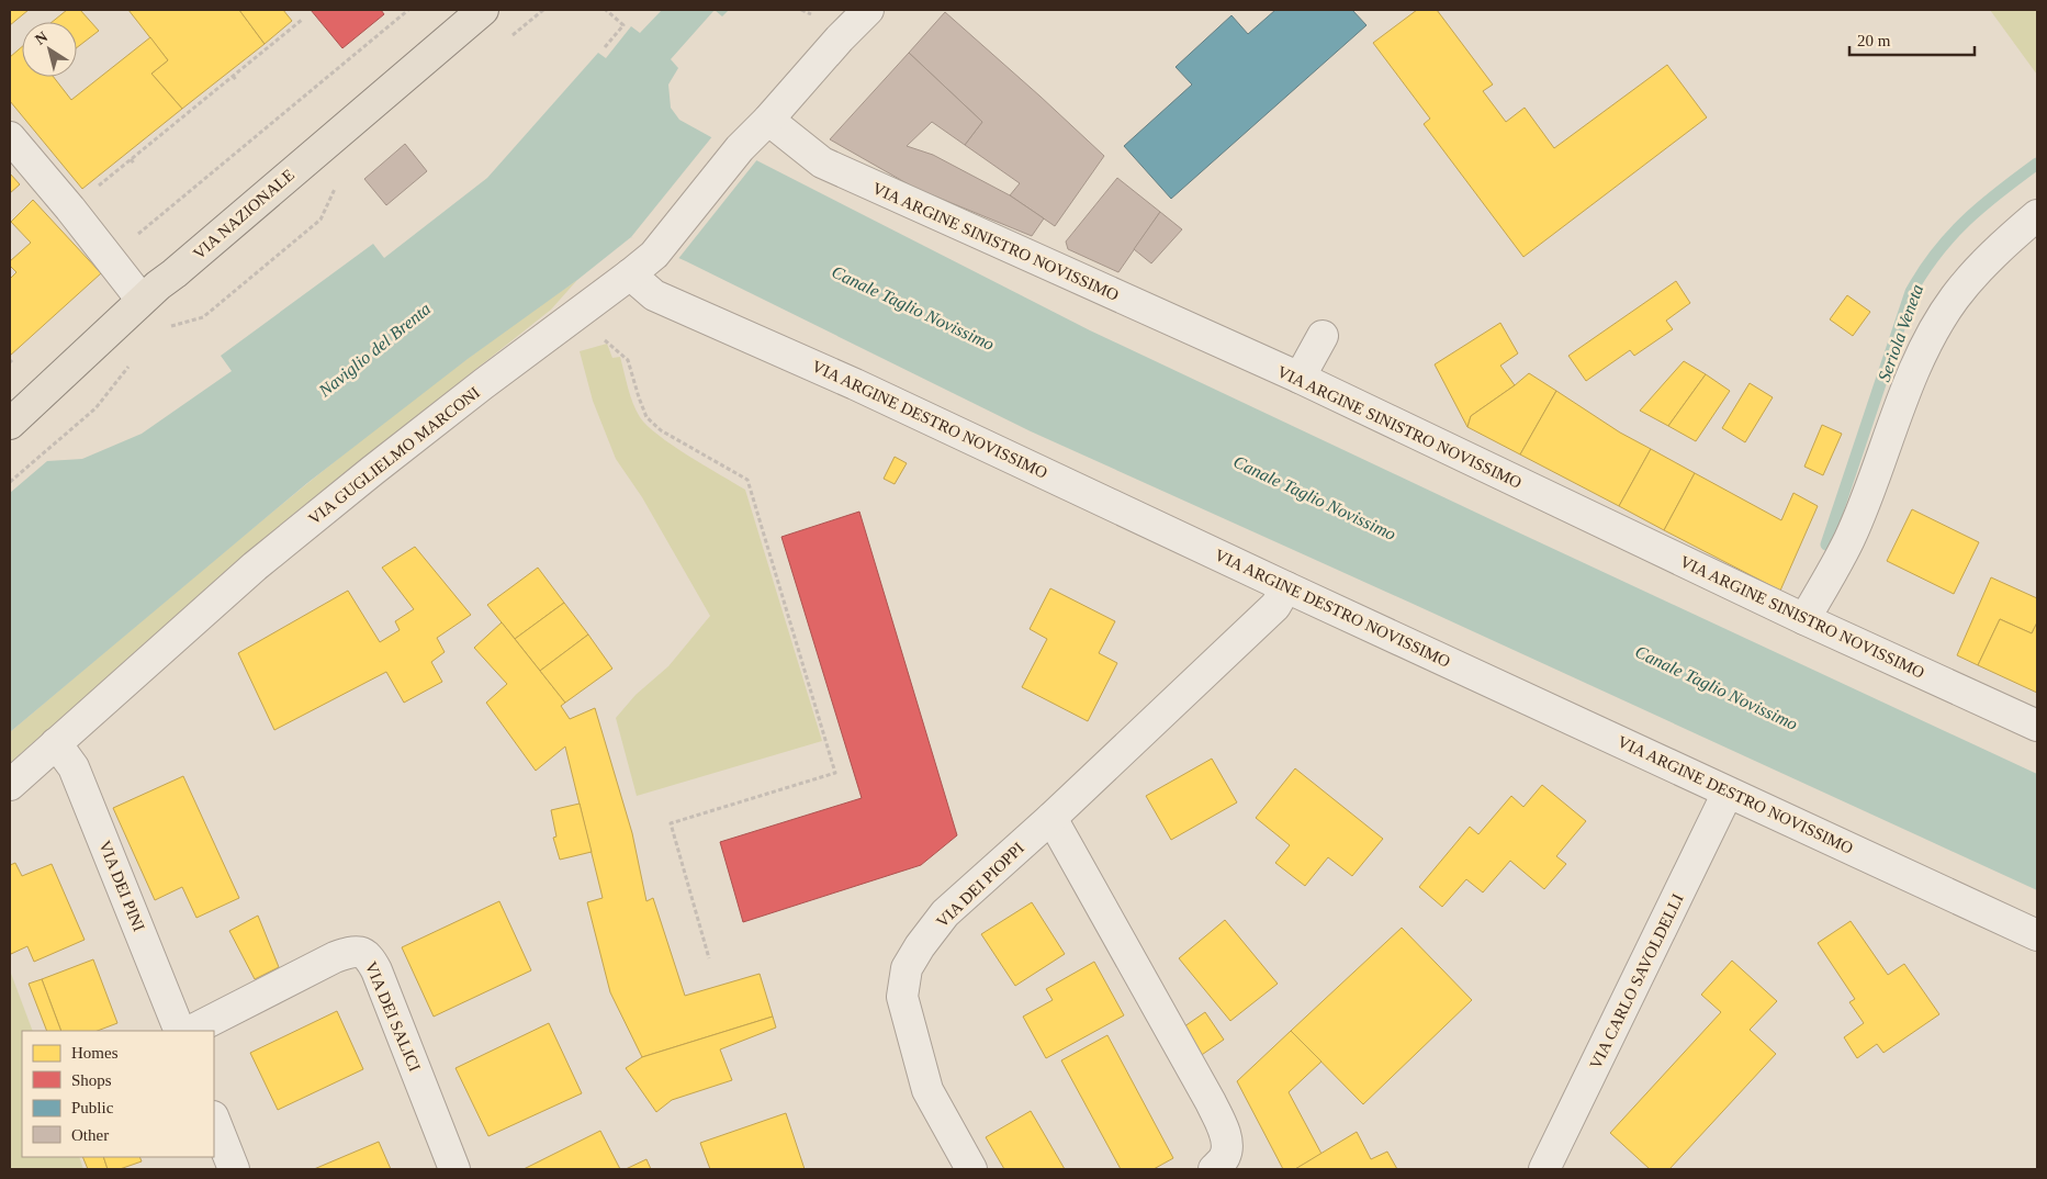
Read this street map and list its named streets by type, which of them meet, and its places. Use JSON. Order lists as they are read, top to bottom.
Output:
{
  "streets": {
    "main road": ["VIA NAZIONALE"],
    "street": [
      "VIA ARGINE SINISTRO NOVISSIMO",
      "VIA ARGINE DESTRO NOVISSIMO",
      "VIA GUGLIELMO MARCONI",
      "VIA DEI PIOPPI",
      "VIA DEI PINI",
      "VIA CARLO SAVOLDELLI",
      "VIA DEI SALICI"
    ]
  },
  "crossings": [
    ["VIA ARGINE SINISTRO NOVISSIMO", "VIA GUGLIELMO MARCONI"],
    ["VIA ARGINE DESTRO NOVISSIMO", "VIA GUGLIELMO MARCONI"],
    ["VIA ARGINE DESTRO NOVISSIMO", "VIA DEI PIOPPI"],
    ["VIA ARGINE DESTRO NOVISSIMO", "VIA CARLO SAVOLDELLI"],
    ["VIA GUGLIELMO MARCONI", "VIA DEI PINI"]
  ],
  "water": ["Canale Taglio Novissimo", "Seriola Veneta", "Naviglio del Brenta"],
  "legend": [
    "Homes",
    "Shops",
    "Public",
    "Other"
  ],
  "scale_bar": "20 m",
  "north": "top left"
}
